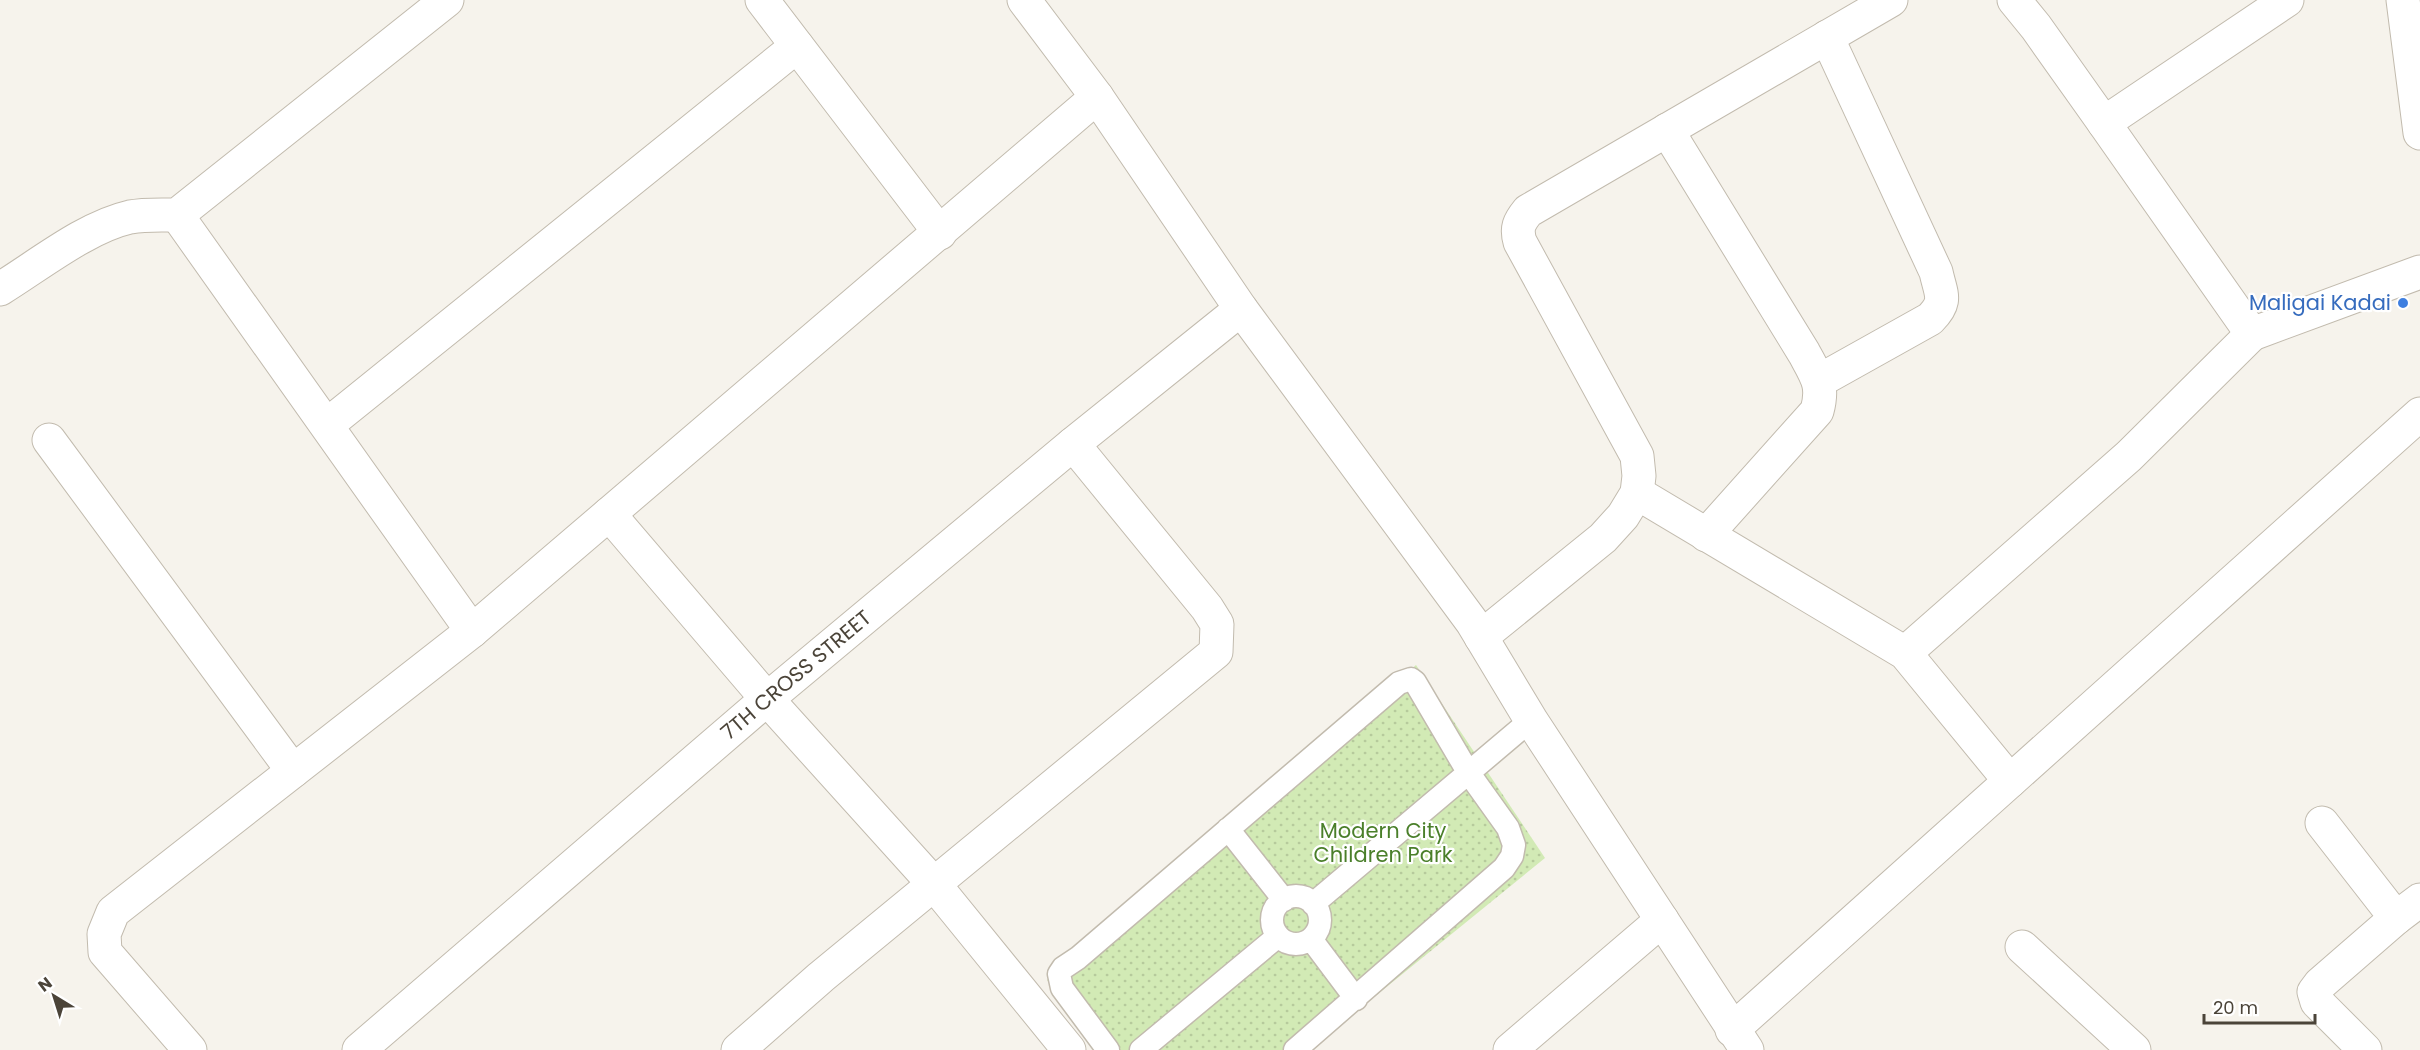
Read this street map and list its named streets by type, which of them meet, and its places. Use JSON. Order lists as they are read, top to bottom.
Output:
{
  "streets": {
    "street": ["7TH CROSS STREET"]
  },
  "parks": ["Modern City Children Park"],
  "places": ["Maligai Kadai"],
  "scale_bar": "20 m",
  "north": "top left"
}
